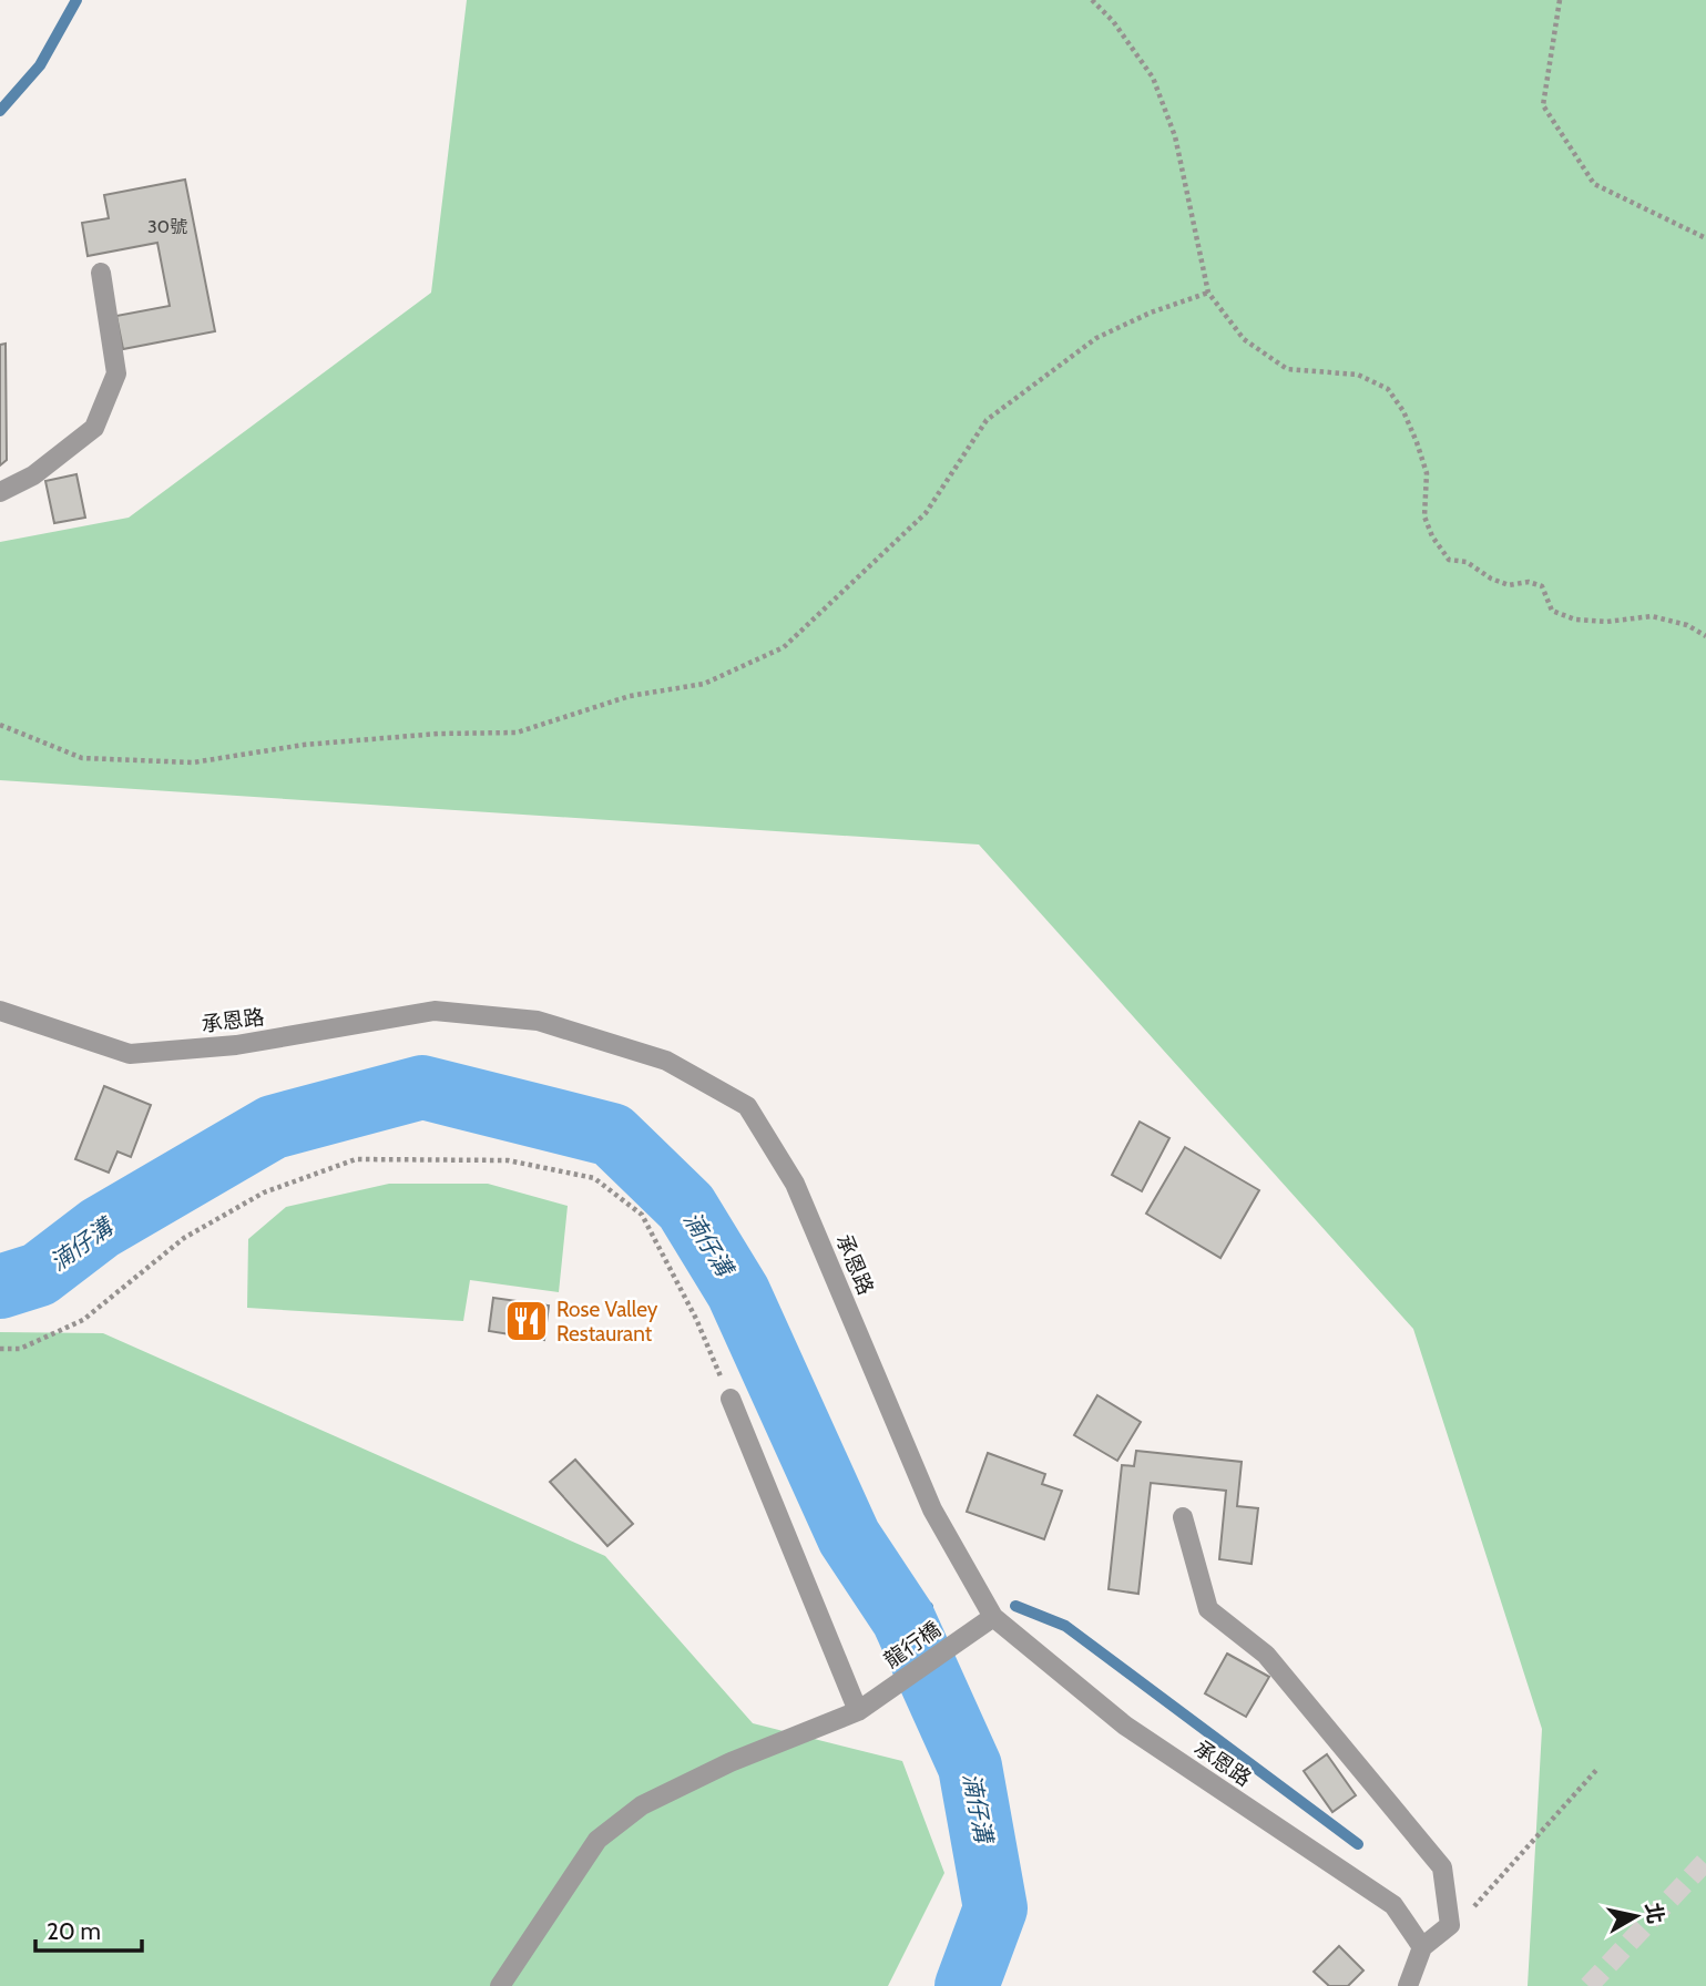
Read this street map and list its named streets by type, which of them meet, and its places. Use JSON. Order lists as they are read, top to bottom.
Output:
{
  "streets": {
    "street": ["承恩路", "龍行橋"]
  },
  "crossings": [
    ["承恩路", "龍行橋"]
  ],
  "water": ["湳仔溝"],
  "places": {
    "restaurant": ["Rose Valley Restaurant"]
  },
  "house_numbers": ["30號"],
  "scale_bar": "20 m",
  "north": "right"
}
